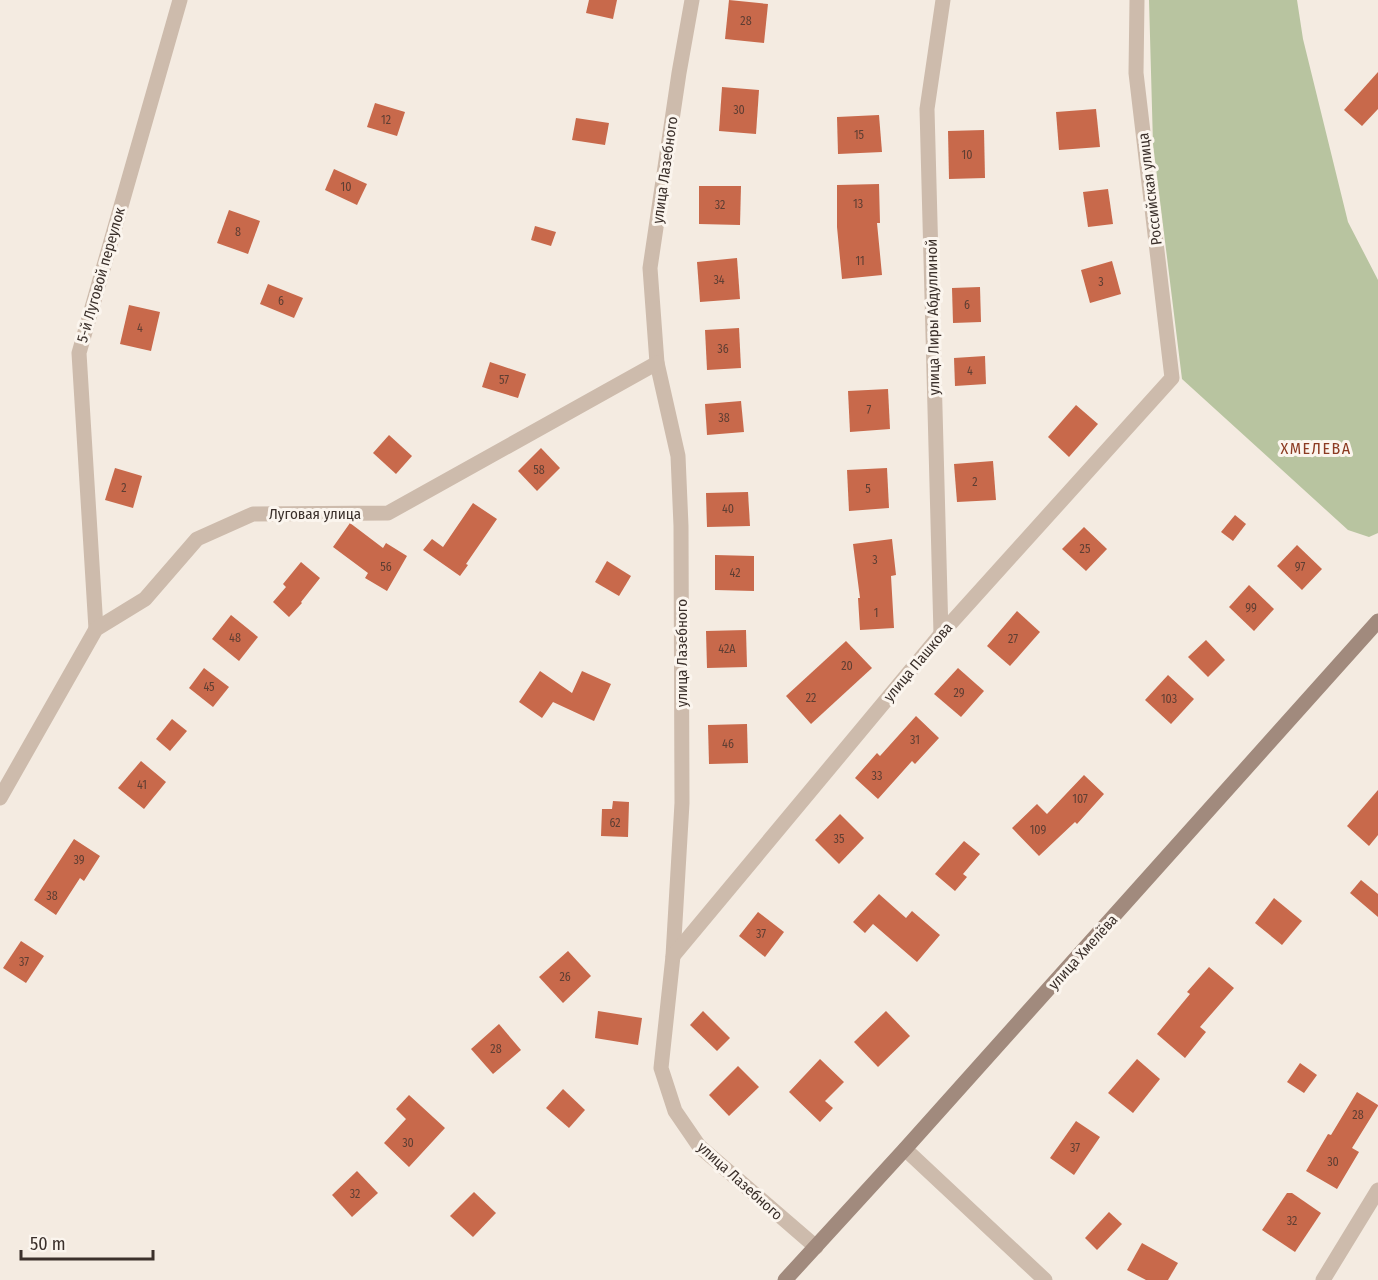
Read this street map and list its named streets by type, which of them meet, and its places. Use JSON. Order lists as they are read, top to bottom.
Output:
{
  "streets": {
    "main road": ["улица Хмелёва"],
    "street": [
      "улица Лазебного",
      "Российская улица",
      "5-й Луговой переулок",
      "улица Лиры Абдуллиной",
      "Луговая улица",
      "улица Пашкова"
    ]
  },
  "crossings": [
    ["улица Лазебного", "Луговая улица"],
    ["улица Лазебного", "улица Пашкова"],
    ["улица Лазебного", "улица Хмелёва"],
    ["Российская улица", "улица Пашкова"],
    ["5-й Луговой переулок", "Луговая улица"],
    ["улица Лиры Абдуллиной", "улица Пашкова"]
  ],
  "districts": ["ХМЕЛЕВА"],
  "house_numbers": [
    "28",
    "30",
    "12",
    "15",
    "10",
    "10",
    "13",
    "32",
    "8",
    "11",
    "34",
    "3",
    "6",
    "6",
    "4",
    "36",
    "4",
    "57",
    "7",
    "38",
    "58",
    "2",
    "2",
    "5",
    "40",
    "25",
    "3",
    "56",
    "97",
    "42",
    "99",
    "1",
    "48",
    "27",
    "42А",
    "20",
    "45",
    "29",
    "22",
    "103",
    "31",
    "46",
    "33",
    "41",
    "107",
    "62",
    "109",
    "35",
    "39",
    "38",
    "37",
    "37",
    "26",
    "28",
    "28",
    "30",
    "37",
    "30",
    "32",
    "32"
  ],
  "scale_bar": "50 m"
}
